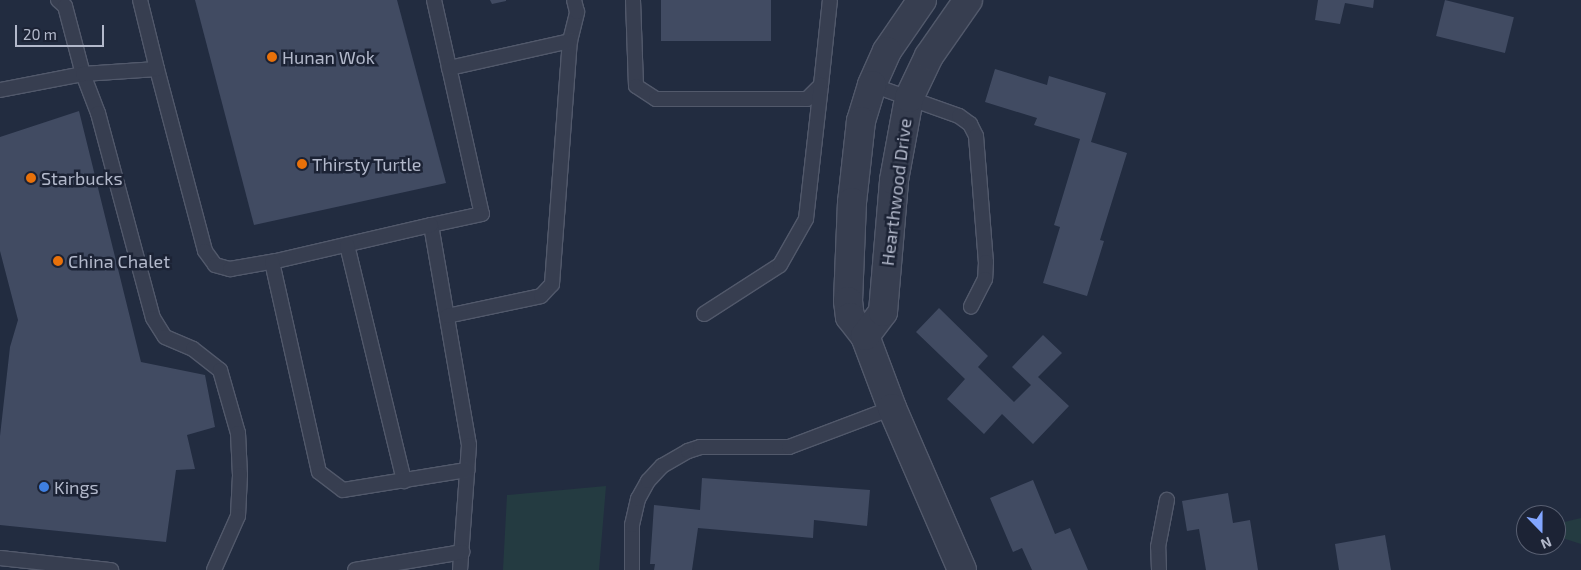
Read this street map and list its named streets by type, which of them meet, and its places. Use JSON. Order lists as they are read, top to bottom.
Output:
{
  "streets": {
    "street": ["Hearthwood Drive"]
  },
  "places": [
    "Hunan Wok",
    "Thirsty Turtle",
    "Starbucks",
    "China Chalet",
    "Kings"
  ],
  "scale_bar": "20 m",
  "north": "bottom"
}
